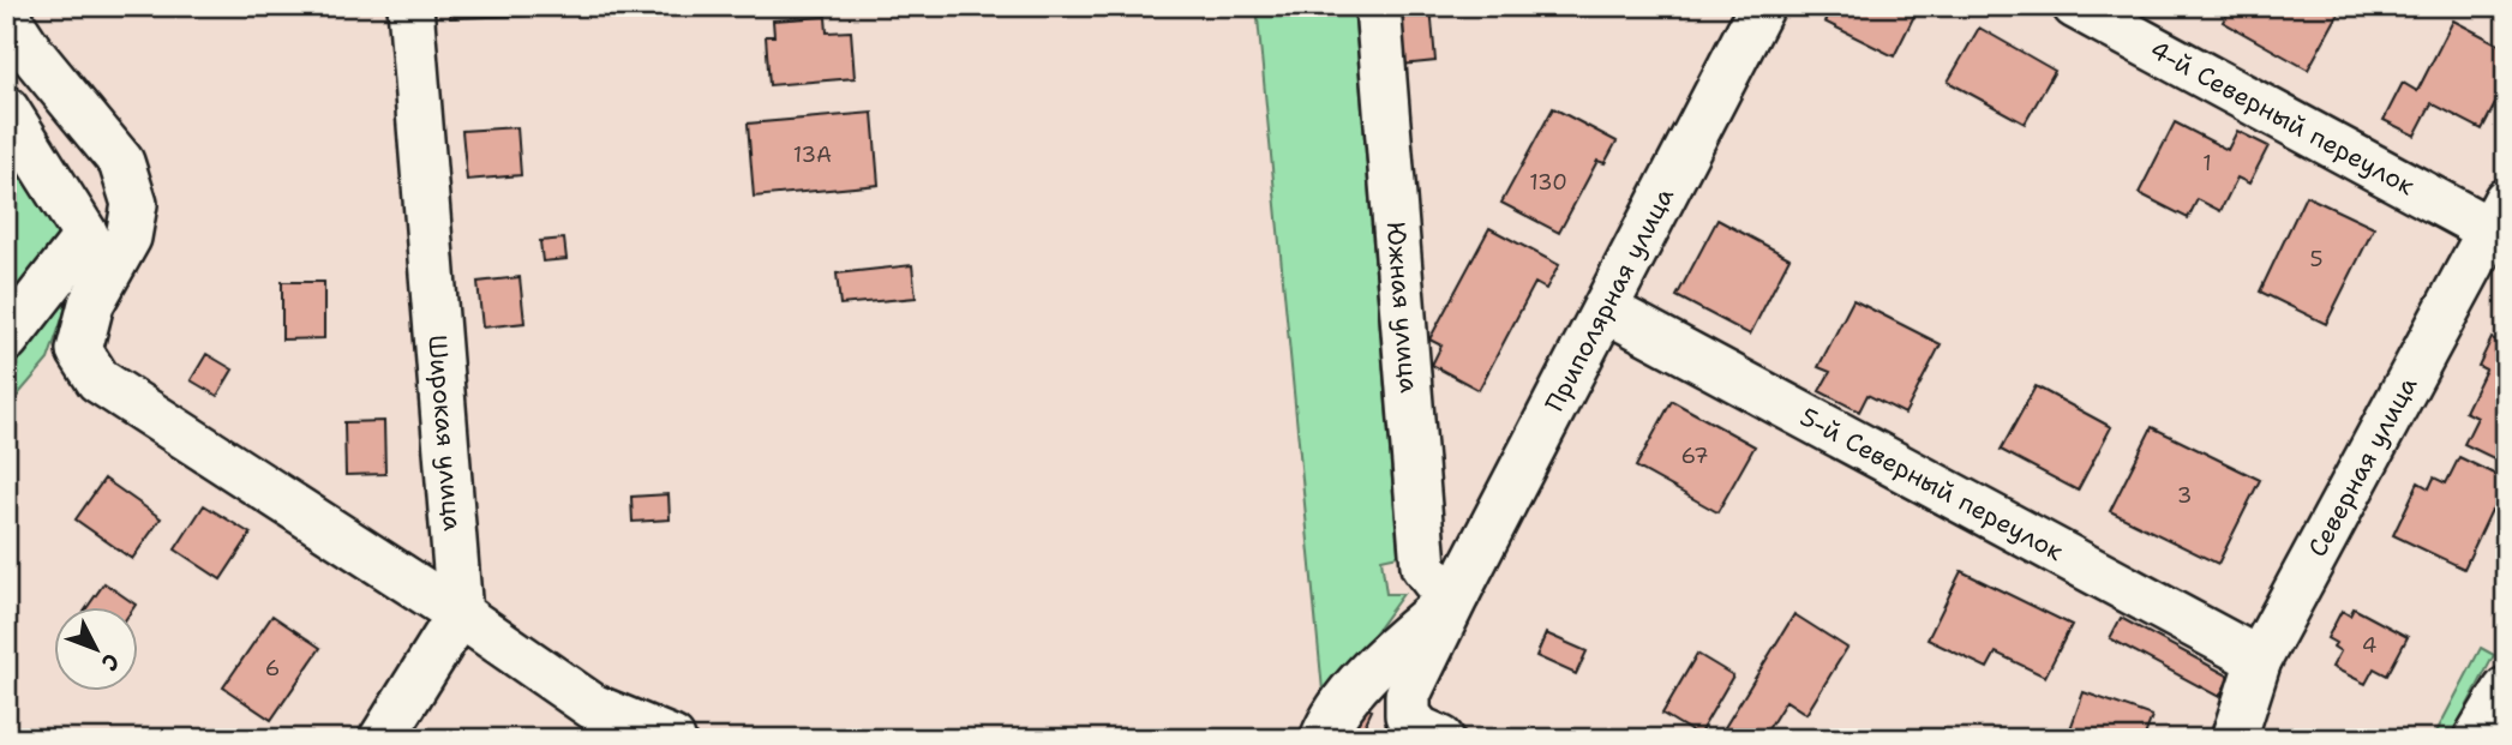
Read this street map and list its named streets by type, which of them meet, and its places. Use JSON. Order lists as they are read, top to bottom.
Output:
{
  "streets": {
    "street": [
      "4-й Северный переулок",
      "Приполярная улица",
      "Южная улица",
      "Широкая улица",
      "Северная улица",
      "5-й Северный переулок"
    ]
  },
  "crossings": [
    ["4-й Северный переулок", "Северная улица"],
    ["Приполярная улица", "Южная улица"],
    ["Приполярная улица", "5-й Северный переулок"],
    ["Северная улица", "5-й Северный переулок"]
  ],
  "house_numbers": [
    "13А",
    "1",
    "130",
    "5",
    "67",
    "3",
    "4",
    "6"
  ],
  "north": "bottom right"
}
